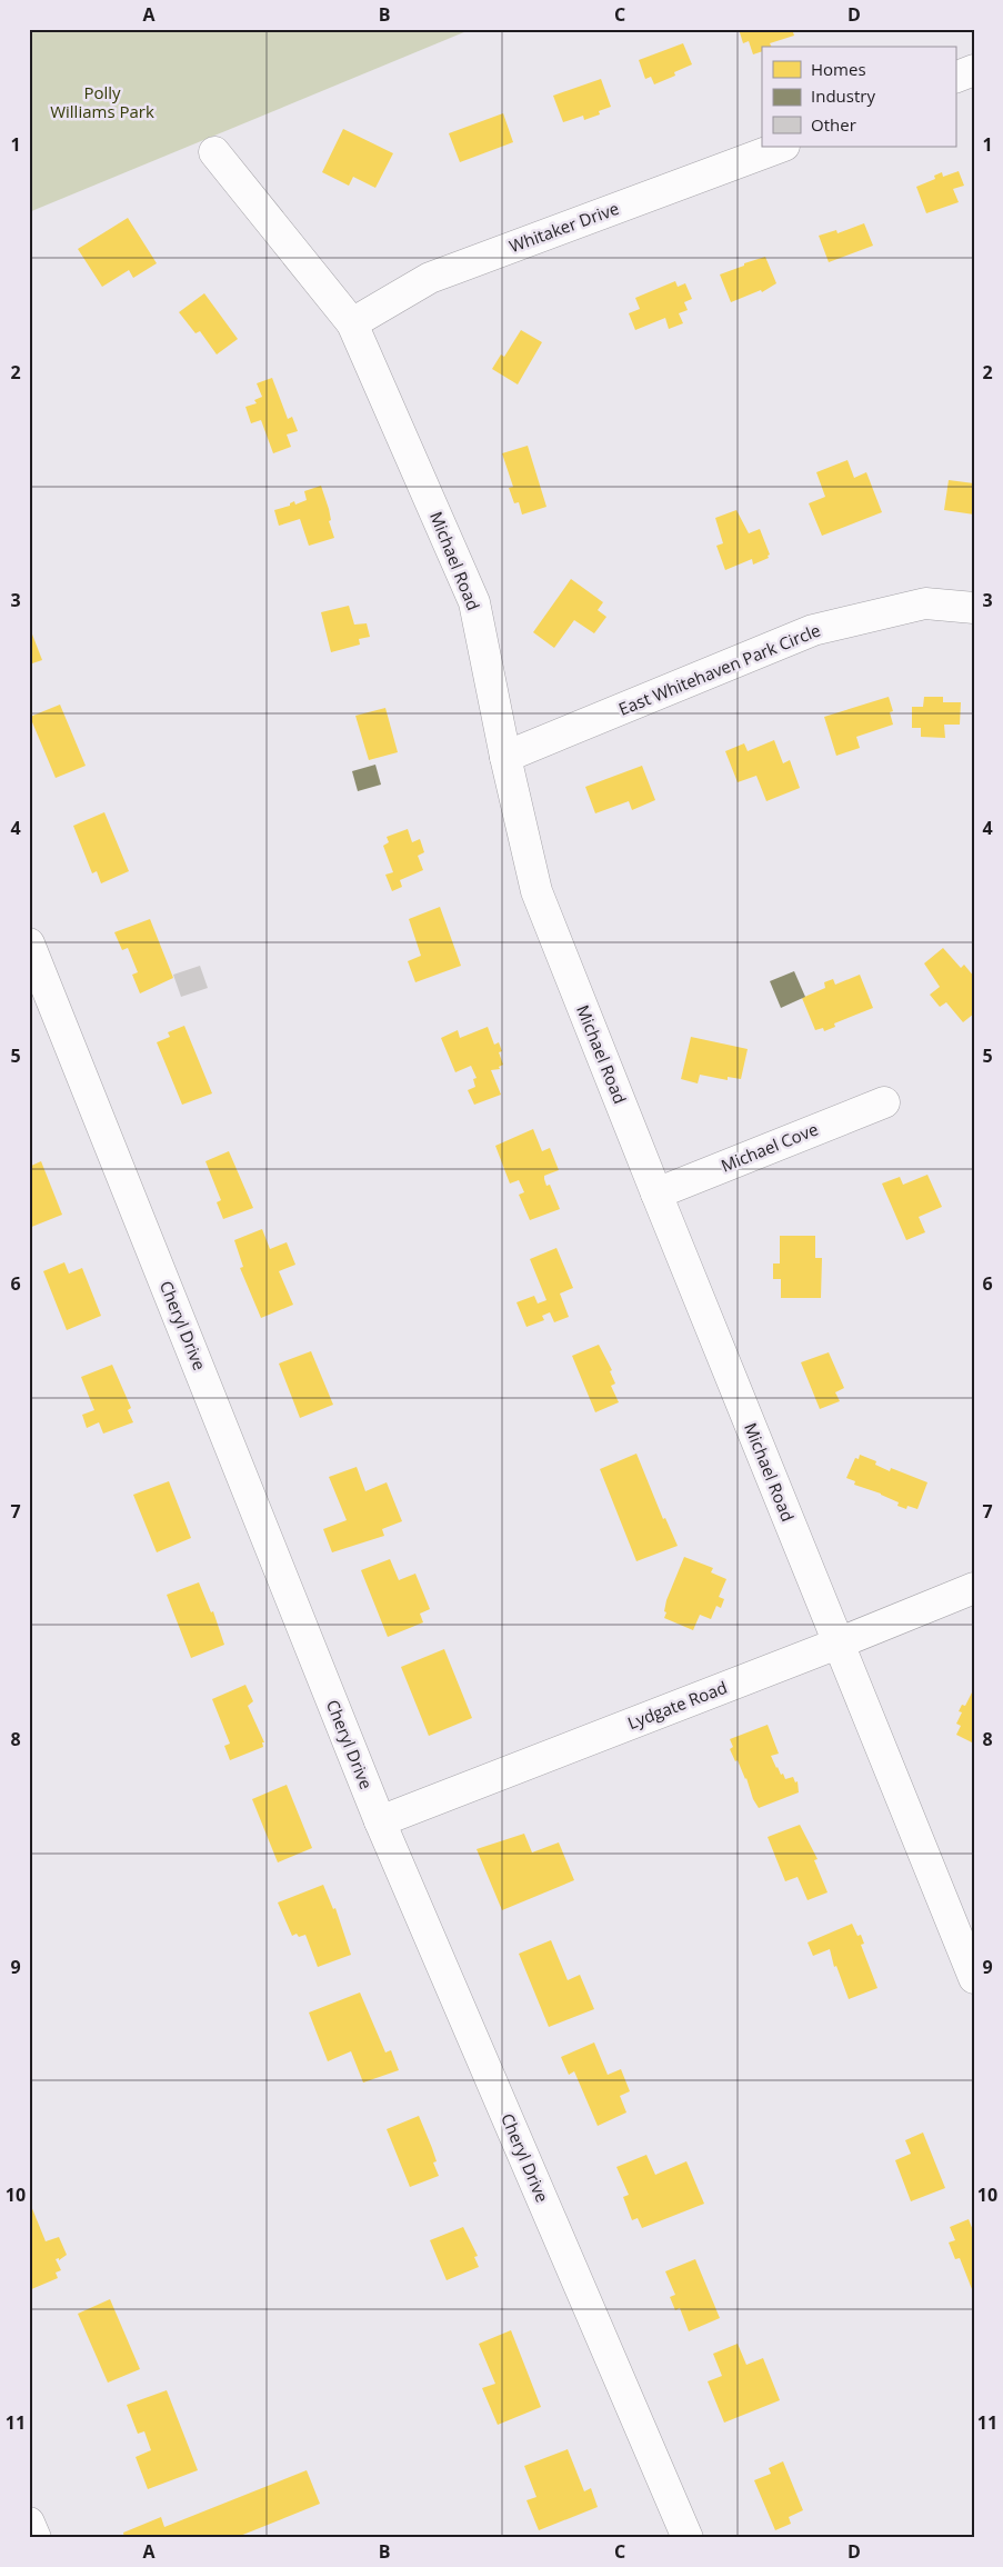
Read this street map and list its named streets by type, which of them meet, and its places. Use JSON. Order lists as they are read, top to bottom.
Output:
{
  "streets": {
    "street": [
      "Whitaker Drive",
      "Michael Road",
      "East Whitehaven Park Circle",
      "Michael Cove",
      "Cheryl Drive",
      "Lydgate Road"
    ]
  },
  "crossings": [
    ["Whitaker Drive", "Michael Road"],
    ["Michael Road", "East Whitehaven Park Circle"],
    ["Michael Road", "Michael Cove"],
    ["Michael Road", "Lydgate Road"],
    ["Cheryl Drive", "Lydgate Road"]
  ],
  "parks": ["Polly Williams Park"],
  "legend": ["Homes", "Industry", "Other"],
  "grid": {
    "columns": [
      "A",
      "B",
      "C",
      "D"
    ],
    "rows": [
      "1",
      "2",
      "3",
      "4",
      "5",
      "6",
      "7",
      "8",
      "9",
      "10",
      "11"
    ]
  }
}
